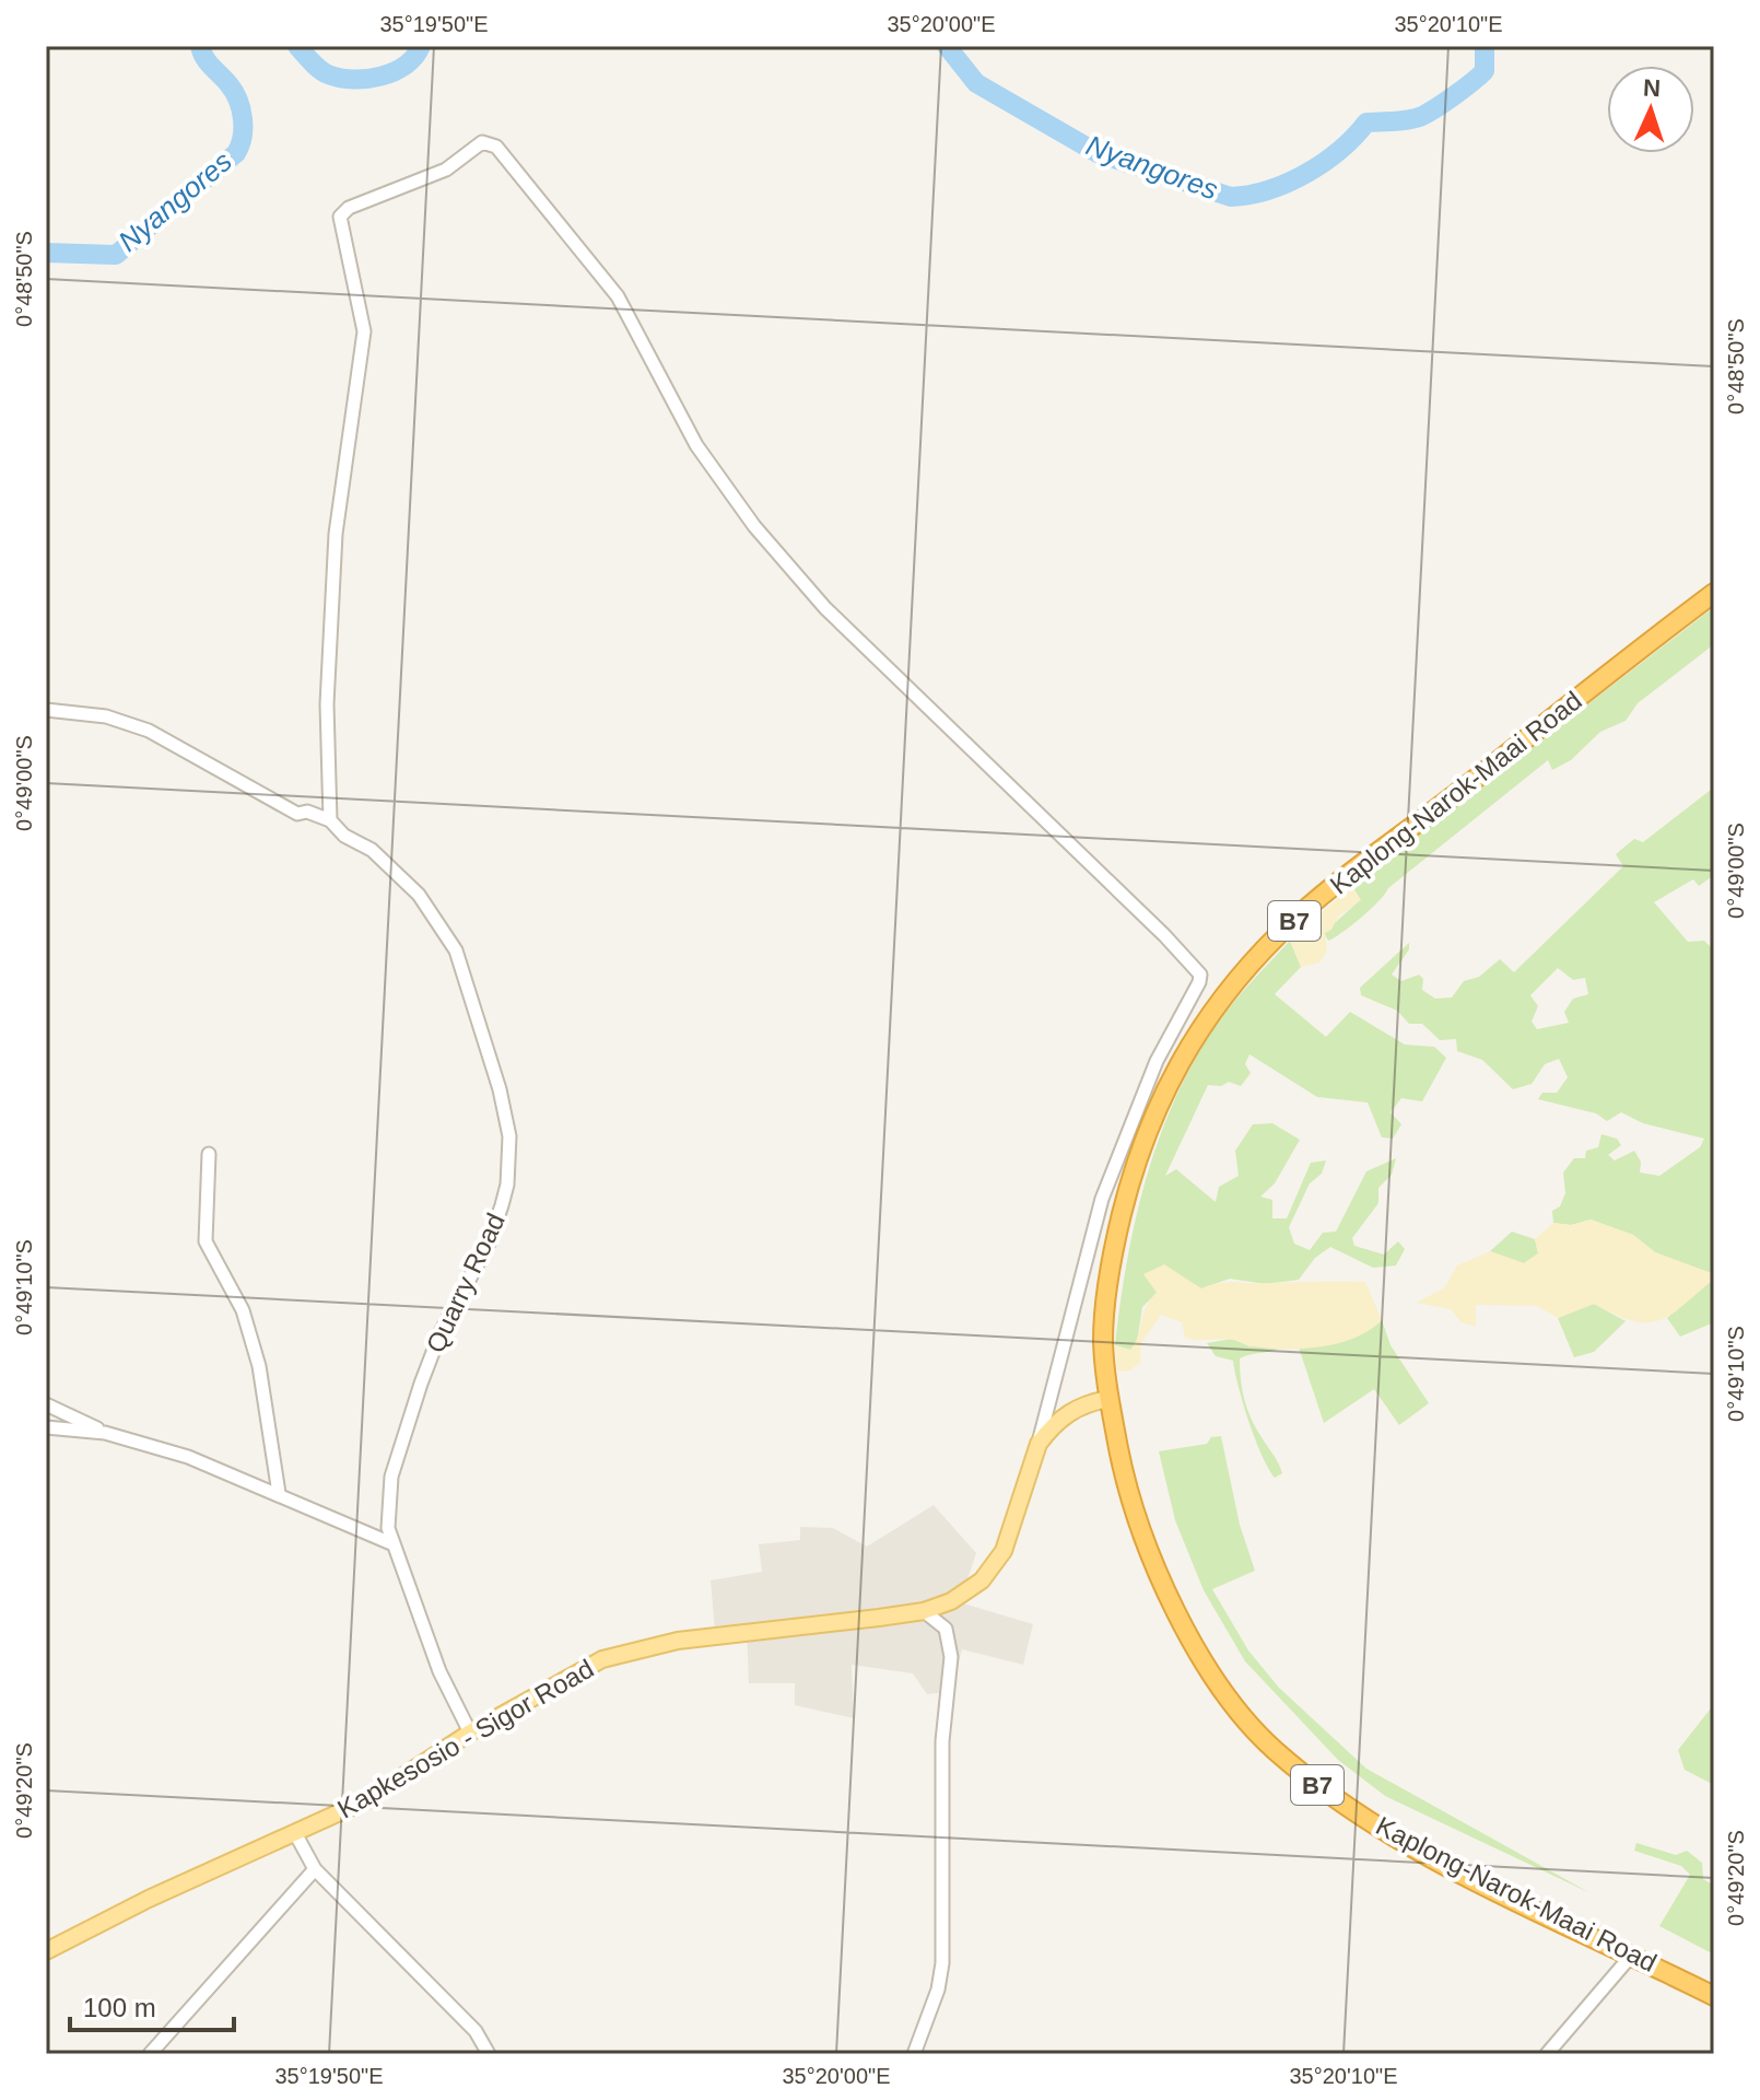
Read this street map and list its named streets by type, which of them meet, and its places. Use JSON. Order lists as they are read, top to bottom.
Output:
{
  "streets": {
    "highway": ["Kaplong-Narok-Maai Road", "B7"],
    "main road": ["Kapkesosio - Sigor Road"],
    "street": ["Quarry Road"]
  },
  "crossings": [
    ["Kaplong-Narok-Maai Road", "Kapkesosio - Sigor Road"],
    ["Quarry Road", "Kapkesosio - Sigor Road"]
  ],
  "water": ["Nyangores"],
  "scale_bar": "100 m",
  "north": "top",
  "coordinates": [
    "35°19'50\"E",
    "35°20'00\"E",
    "35°20'10\"E",
    "0°48'50\"S",
    "0°49'00\"S",
    "0°49'10\"S",
    "0°49'20\"S"
  ]
}
